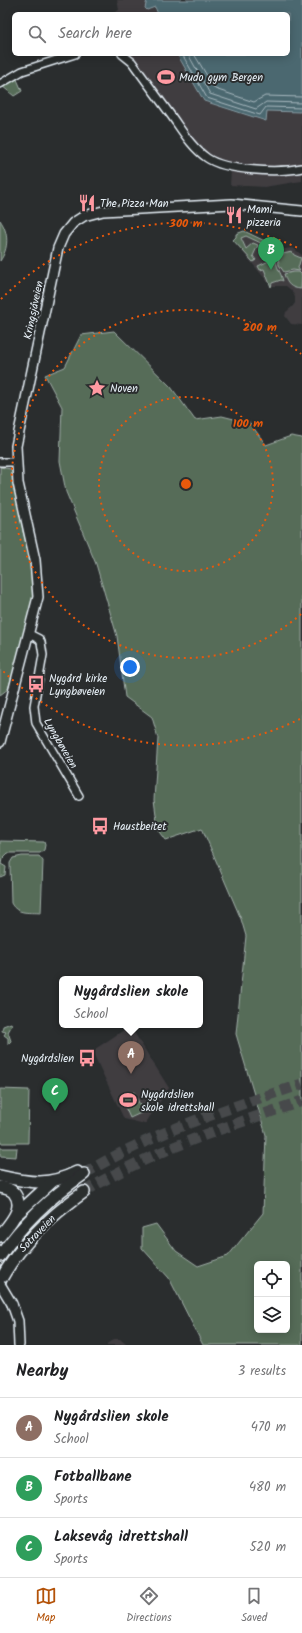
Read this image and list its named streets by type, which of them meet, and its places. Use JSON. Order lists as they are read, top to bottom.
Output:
{
  "streets": {
    "highway": ["Sotraveien"],
    "main road": ["Kringsjåveien"],
    "street": ["Lyngbøveien"]
  },
  "crossings": [
    ["Kringsjåveien", "Lyngbøveien"]
  ],
  "places": {
    "sports": ["Mudo gym Bergen", "Nygårdslien skole idrettshall"],
    "restaurant": ["The Pizza Man", "Mami pizzeria"],
    "place": ["Noven"],
    "bus stop": ["Nygård kirke Lyngbøveien", "Haustbeitet", "Nygårdslien"]
  },
  "page": {
    "search": "Search here",
    "pins": ["B", "A", "C"],
    "popup": ["Nygårdslien skole", "School"],
    "heading": ["Nearby", "3 results"],
    "list": [
      {
        "mark": "A",
        "name": "Nygårdslien skole",
        "note": "School",
        "value": "470 m"
      },
      {
        "mark": "B",
        "name": "Fotballbane",
        "note": "Sports",
        "value": "480 m"
      },
      {
        "mark": "C",
        "name": "Laksevåg idrettshall",
        "note": "Sports",
        "value": "520 m"
      }
    ],
    "nav": ["Map", "Directions", "Saved"]
  },
  "rings": ["300 m", "200 m", "100 m"]
}
